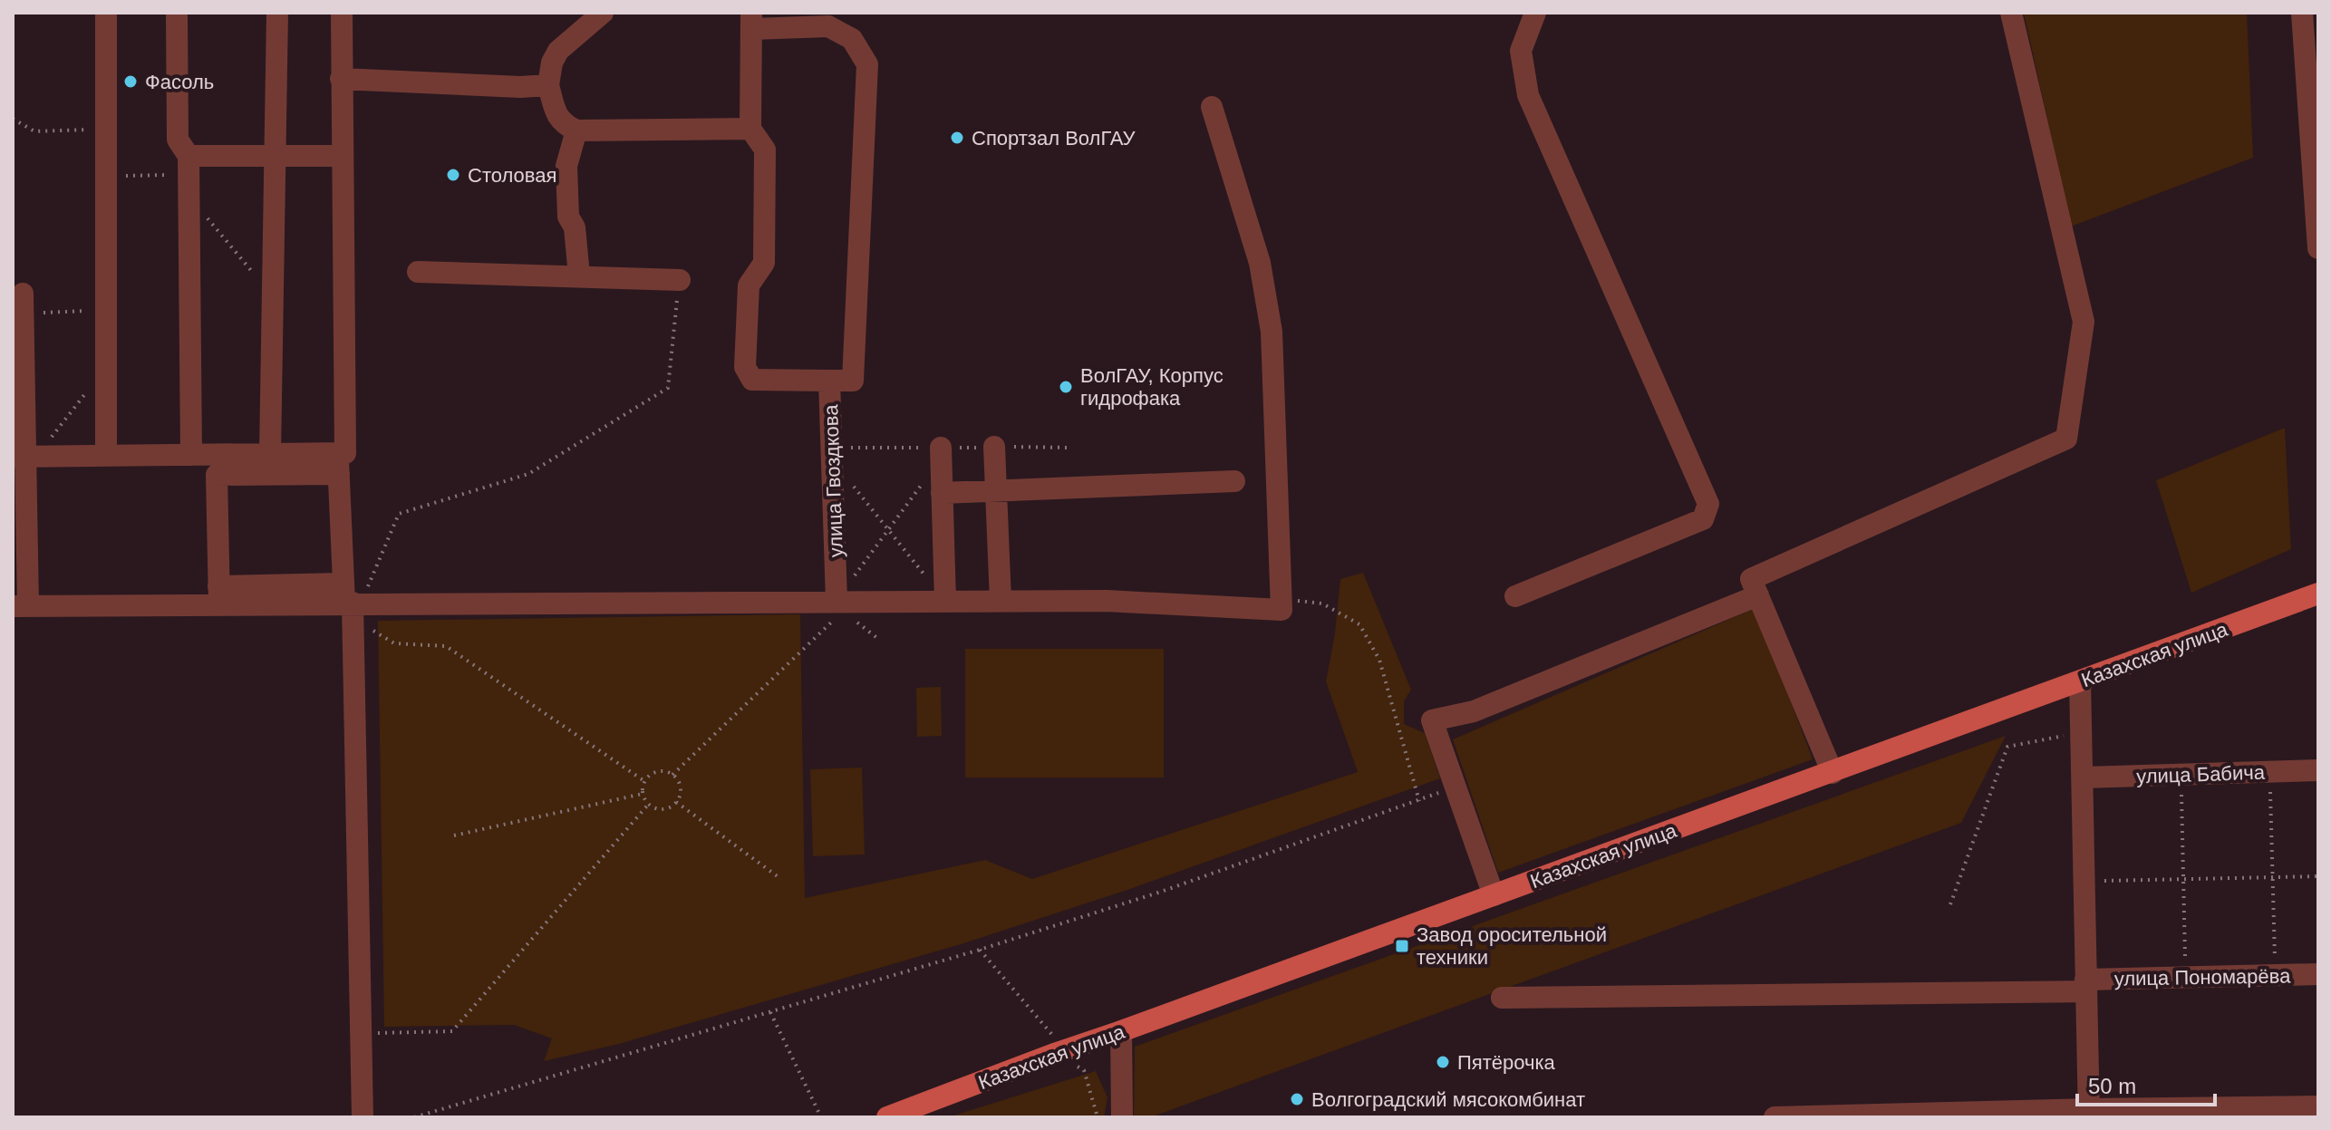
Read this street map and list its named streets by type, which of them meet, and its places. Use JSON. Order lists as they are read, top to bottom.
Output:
{
  "streets": {
    "main road": ["Казахская улица"],
    "street": ["улица Гвоздкова", "улица Бабича", "улица Пономарёва"]
  },
  "places": {
    "other": [
      "Фасоль",
      "Спортзал ВолГАУ",
      "Столовая",
      "ВолГАУ, Корпус гидрофака",
      "Пятёрочка",
      "Волгоградский мясокомбинат"
    ],
    "transit": ["Завод оросительной техники"]
  },
  "scale_bar": "50 m"
}
